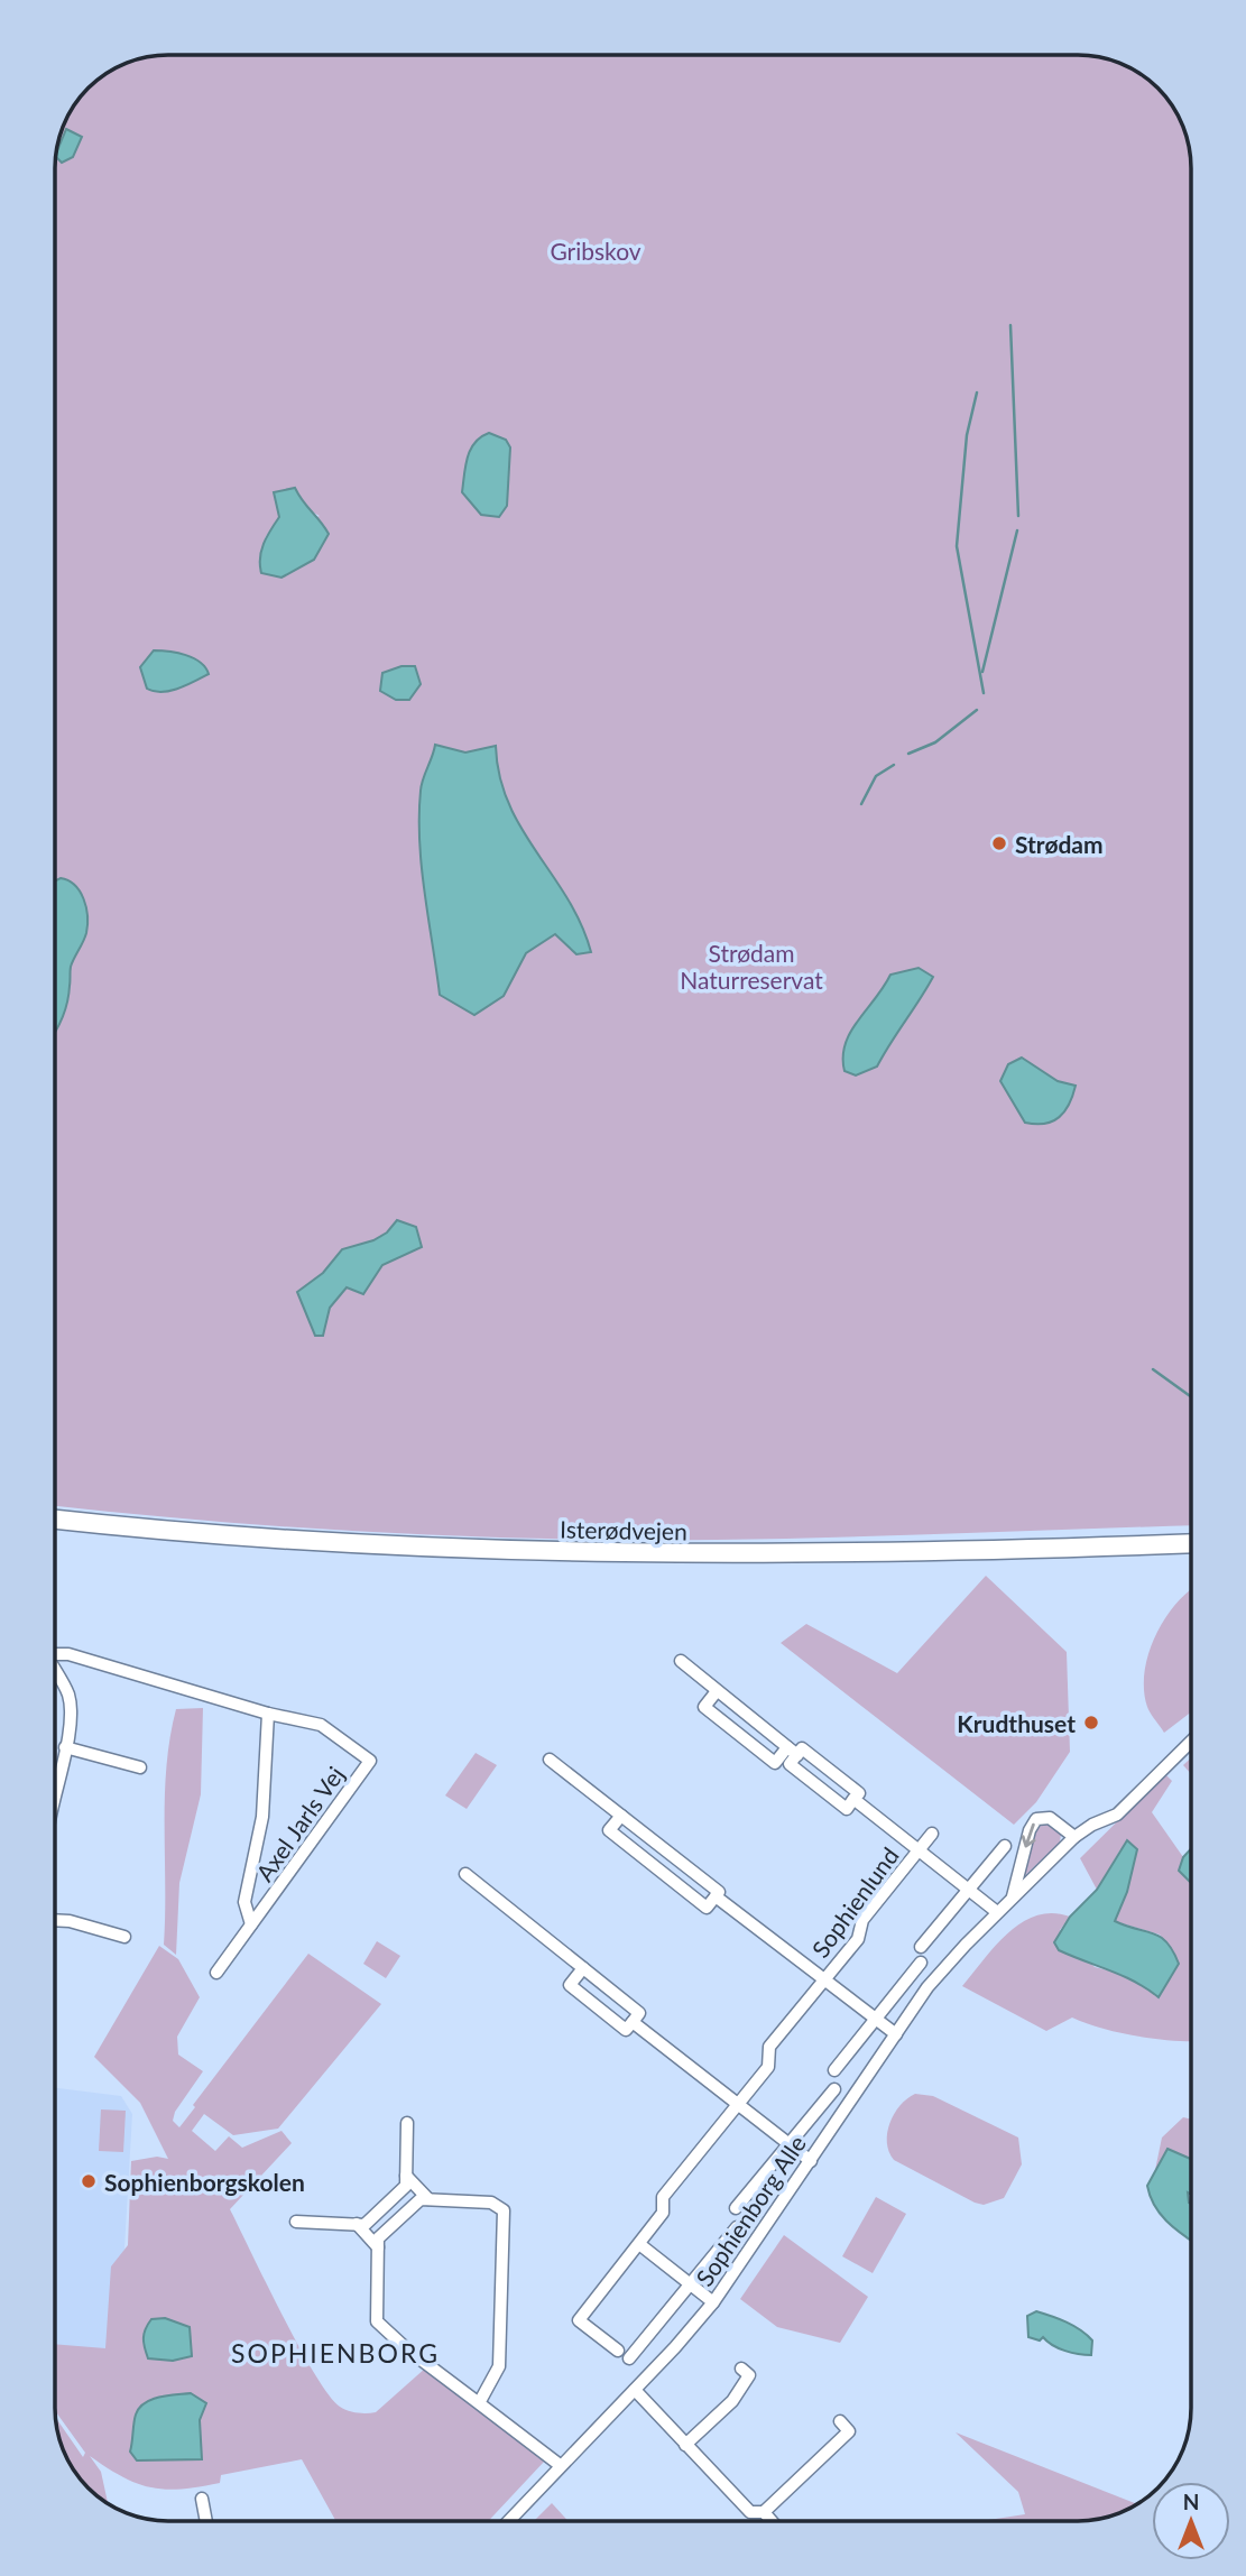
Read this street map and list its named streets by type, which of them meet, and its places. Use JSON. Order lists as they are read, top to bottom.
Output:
{
  "streets": {
    "highway": ["Isterødvejen"],
    "street": ["Axel Jarls Vej", "Sophienlund", "Sophienborg Alle"]
  },
  "crossings": [
    ["Sophienlund", "Sophienborg Alle"]
  ],
  "districts": ["SOPHIENBORG"],
  "parks": ["Gribskov", "Strødam Naturreservat"],
  "places": ["Strødam", "Krudthuset", "Sophienborgskolen"],
  "north": "top"
}
